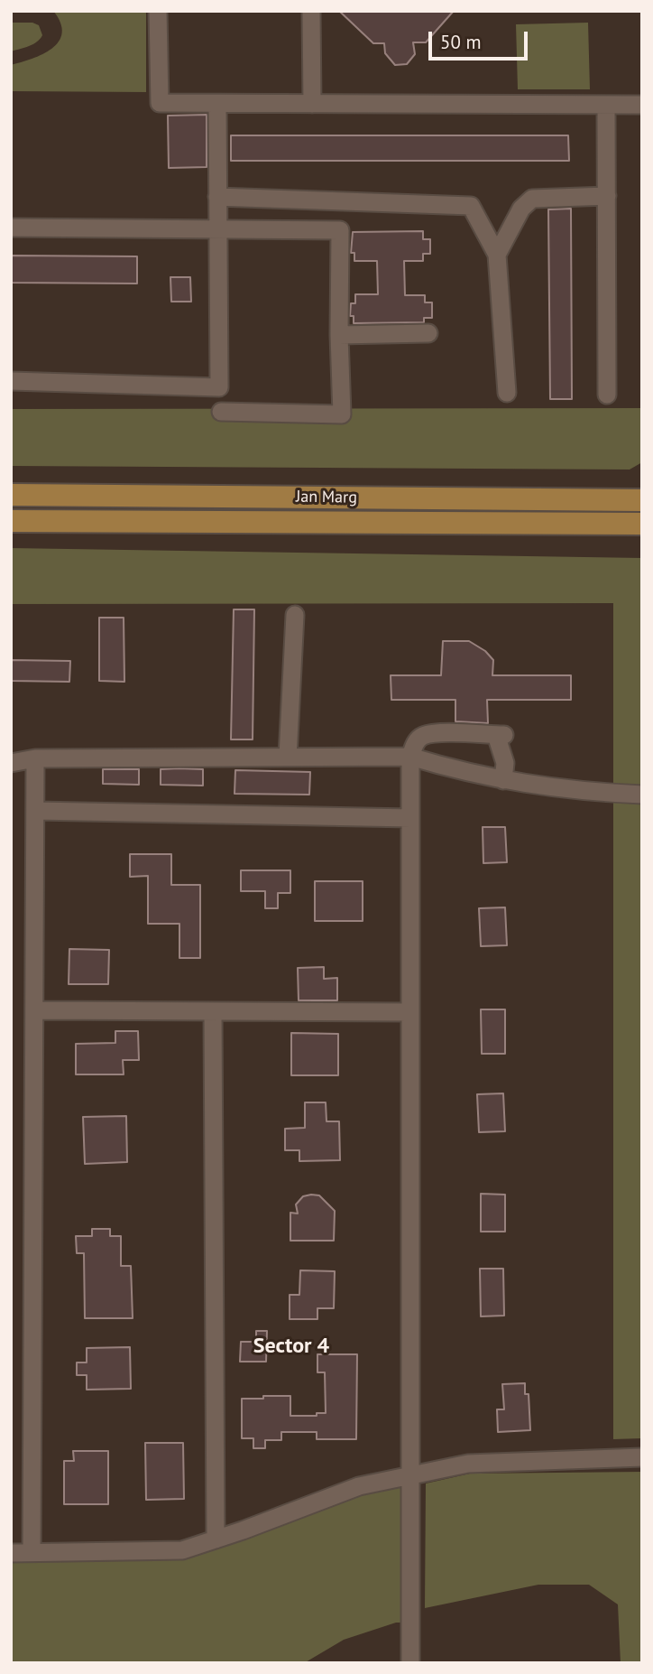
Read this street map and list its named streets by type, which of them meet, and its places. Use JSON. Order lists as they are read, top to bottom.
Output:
{
  "streets": {
    "main road": ["Jan Marg"]
  },
  "districts": ["Sector 4"],
  "scale_bar": "50 m"
}
